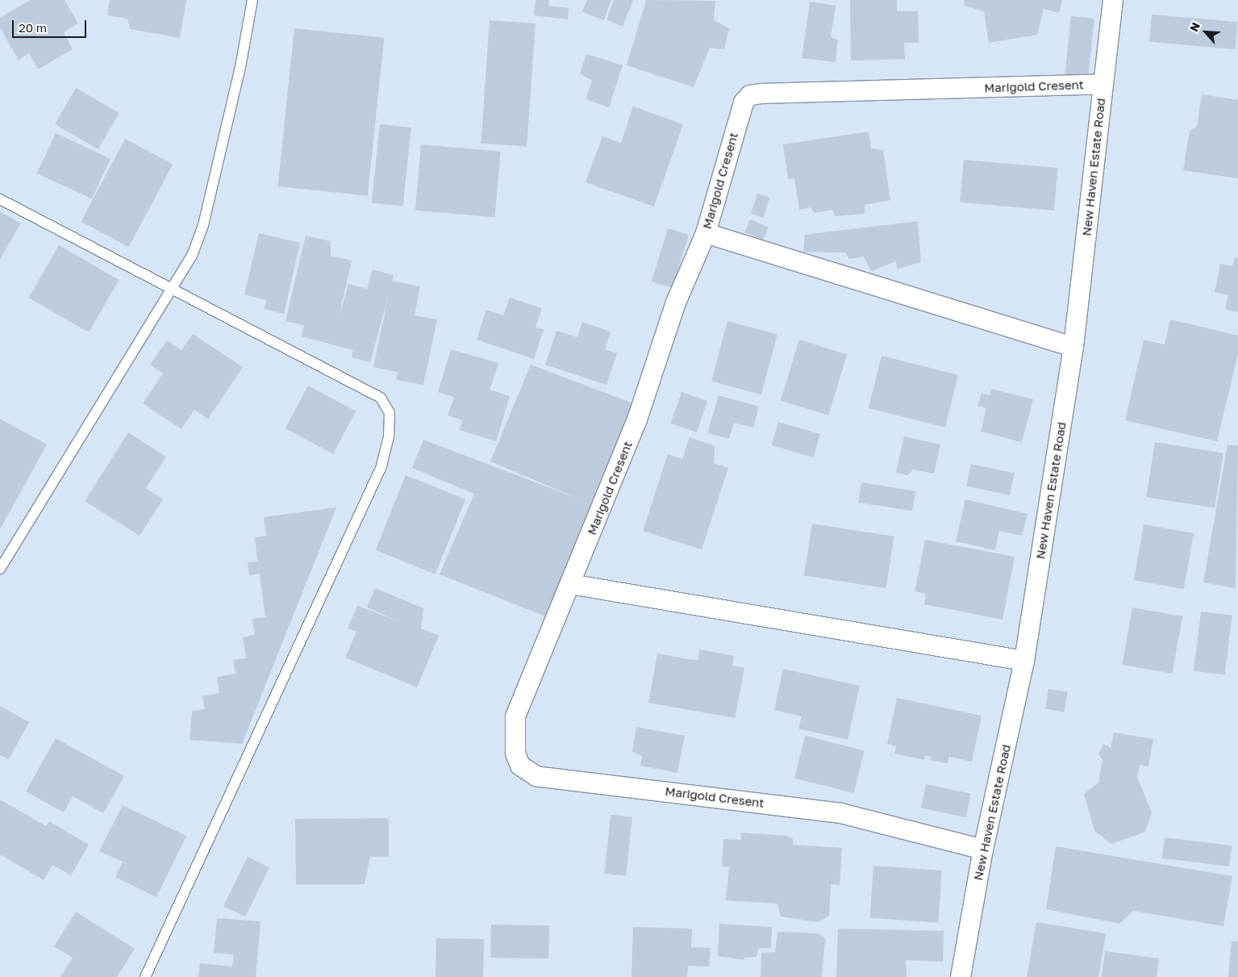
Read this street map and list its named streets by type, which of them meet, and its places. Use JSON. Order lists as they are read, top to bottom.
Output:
{
  "streets": {
    "street": ["Marigold Cresent", "New Haven Estate Road"]
  },
  "crossings": [
    ["Marigold Cresent", "New Haven Estate Road"]
  ],
  "scale_bar": "20 m",
  "north": "top left"
}
